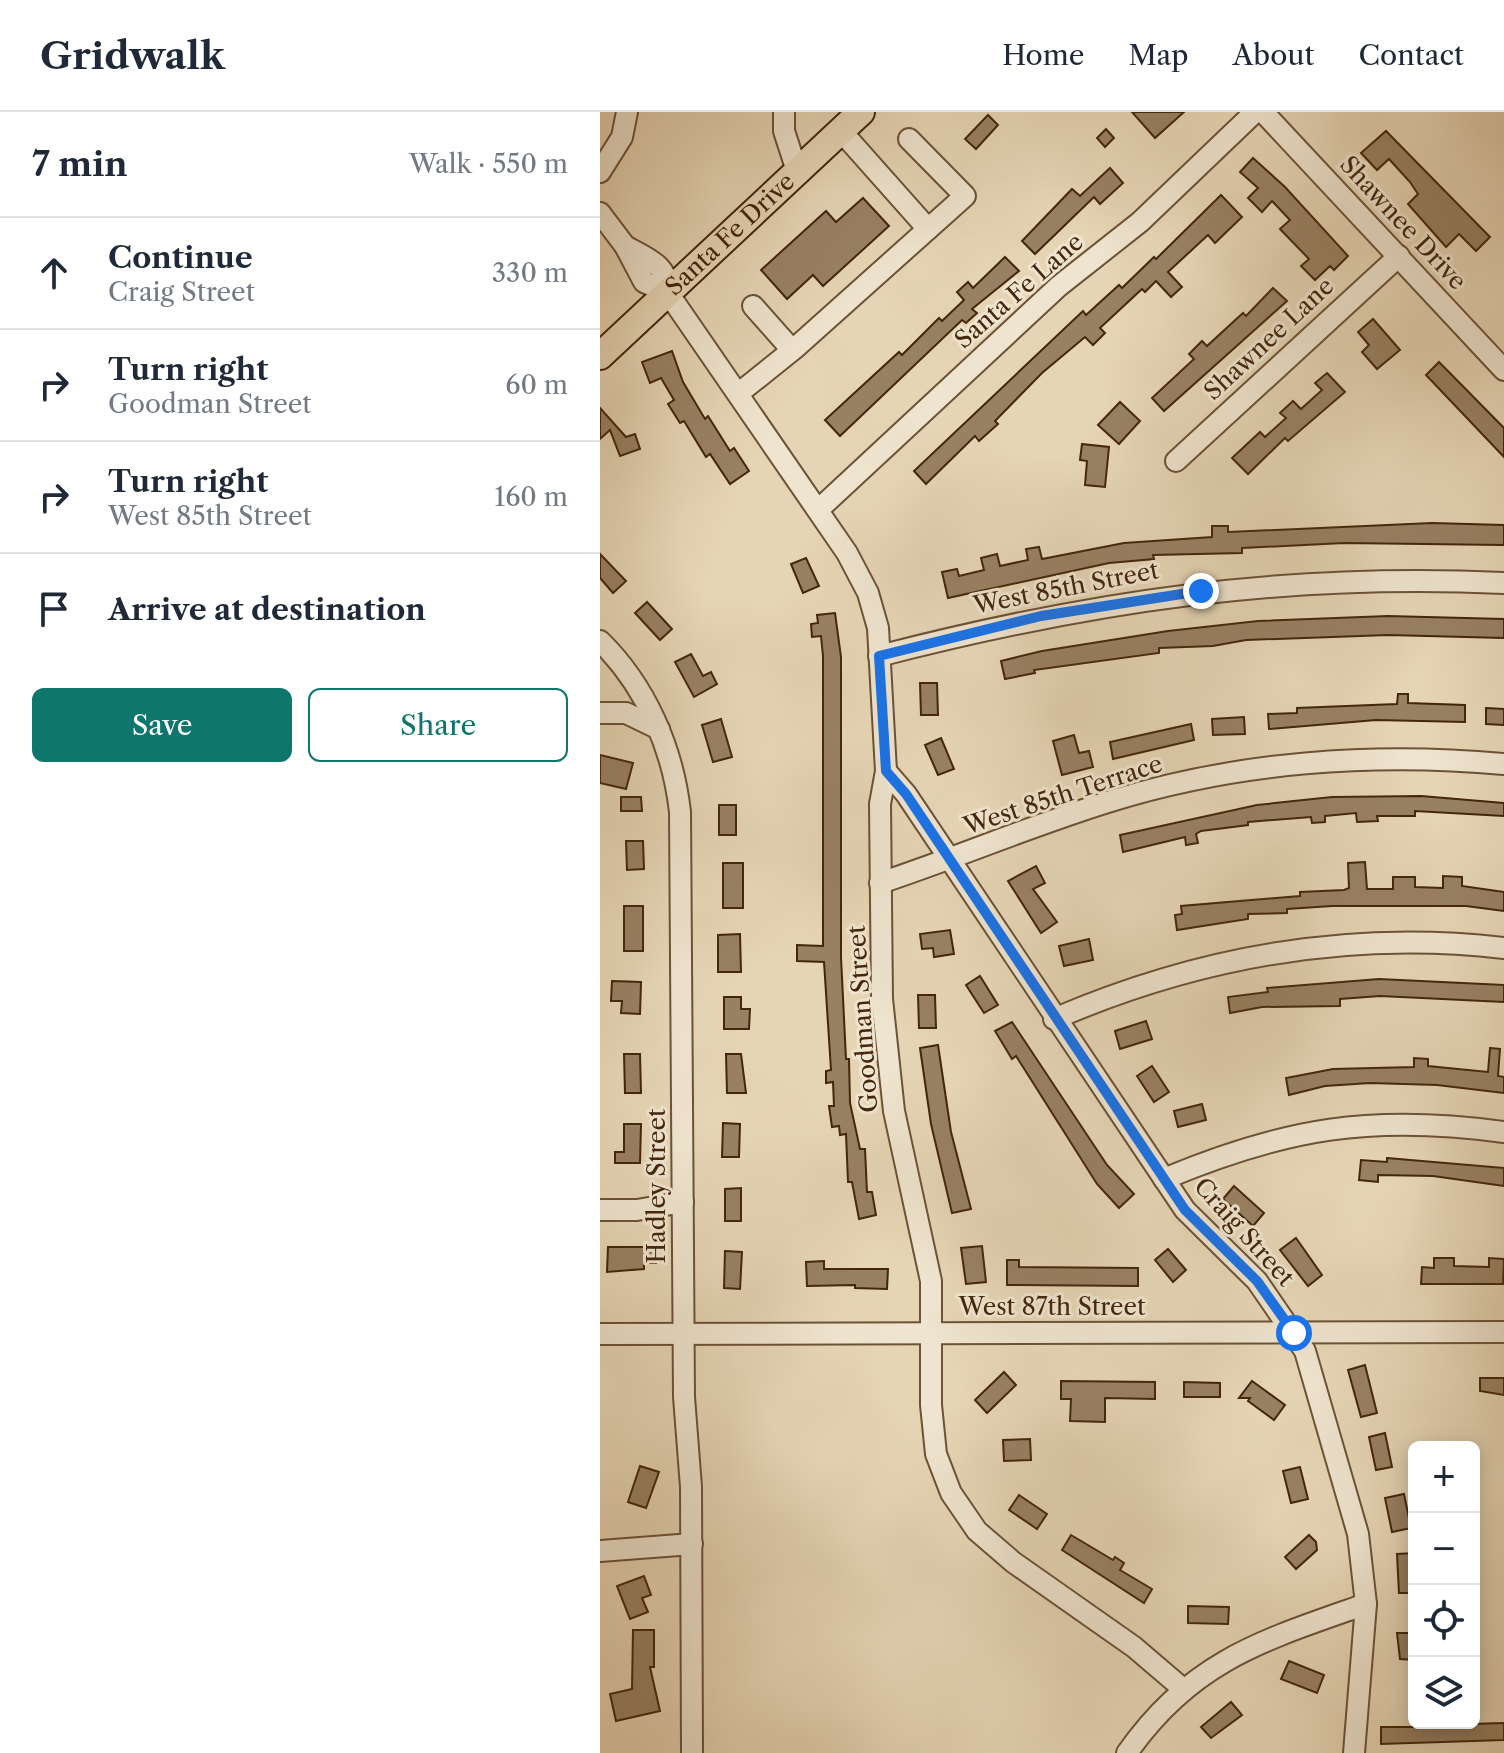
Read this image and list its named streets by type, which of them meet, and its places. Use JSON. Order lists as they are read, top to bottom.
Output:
{
  "streets": {
    "main road": ["Santa Fe Drive"],
    "street": [
      "Shawnee Drive",
      "Santa Fe Lane",
      "Shawnee Lane",
      "West 85th Street",
      "West 85th Terrace",
      "Goodman Street",
      "Hadley Street",
      "Craig Street",
      "West 87th Street"
    ]
  },
  "crossings": [
    ["Shawnee Drive", "Shawnee Lane"],
    ["Santa Fe Drive", "Goodman Street"],
    ["Santa Fe Lane", "Goodman Street"],
    ["West 85th Street", "Goodman Street"],
    ["West 85th Terrace", "Goodman Street"],
    ["West 85th Terrace", "Craig Street"],
    ["Goodman Street", "Craig Street"],
    ["Goodman Street", "West 87th Street"],
    ["Hadley Street", "West 87th Street"],
    ["Craig Street", "West 87th Street"]
  ],
  "page": {
    "header": "Gridwalk",
    "nav": [
      "Home",
      "Map",
      "About",
      "Contact"
    ],
    "heading": ["7 min", "Walk · 550 m"],
    "list": [
      ["Continue", "Craig Street", "330 m"],
      ["Turn right", "Goodman Street", "60 m"],
      ["Turn right", "West 85th Street", "160 m"],
      "Arrive at destination"
    ],
    "buttons": ["Save", "Share"],
    "map_buttons": ["+", "−"]
  }
}
